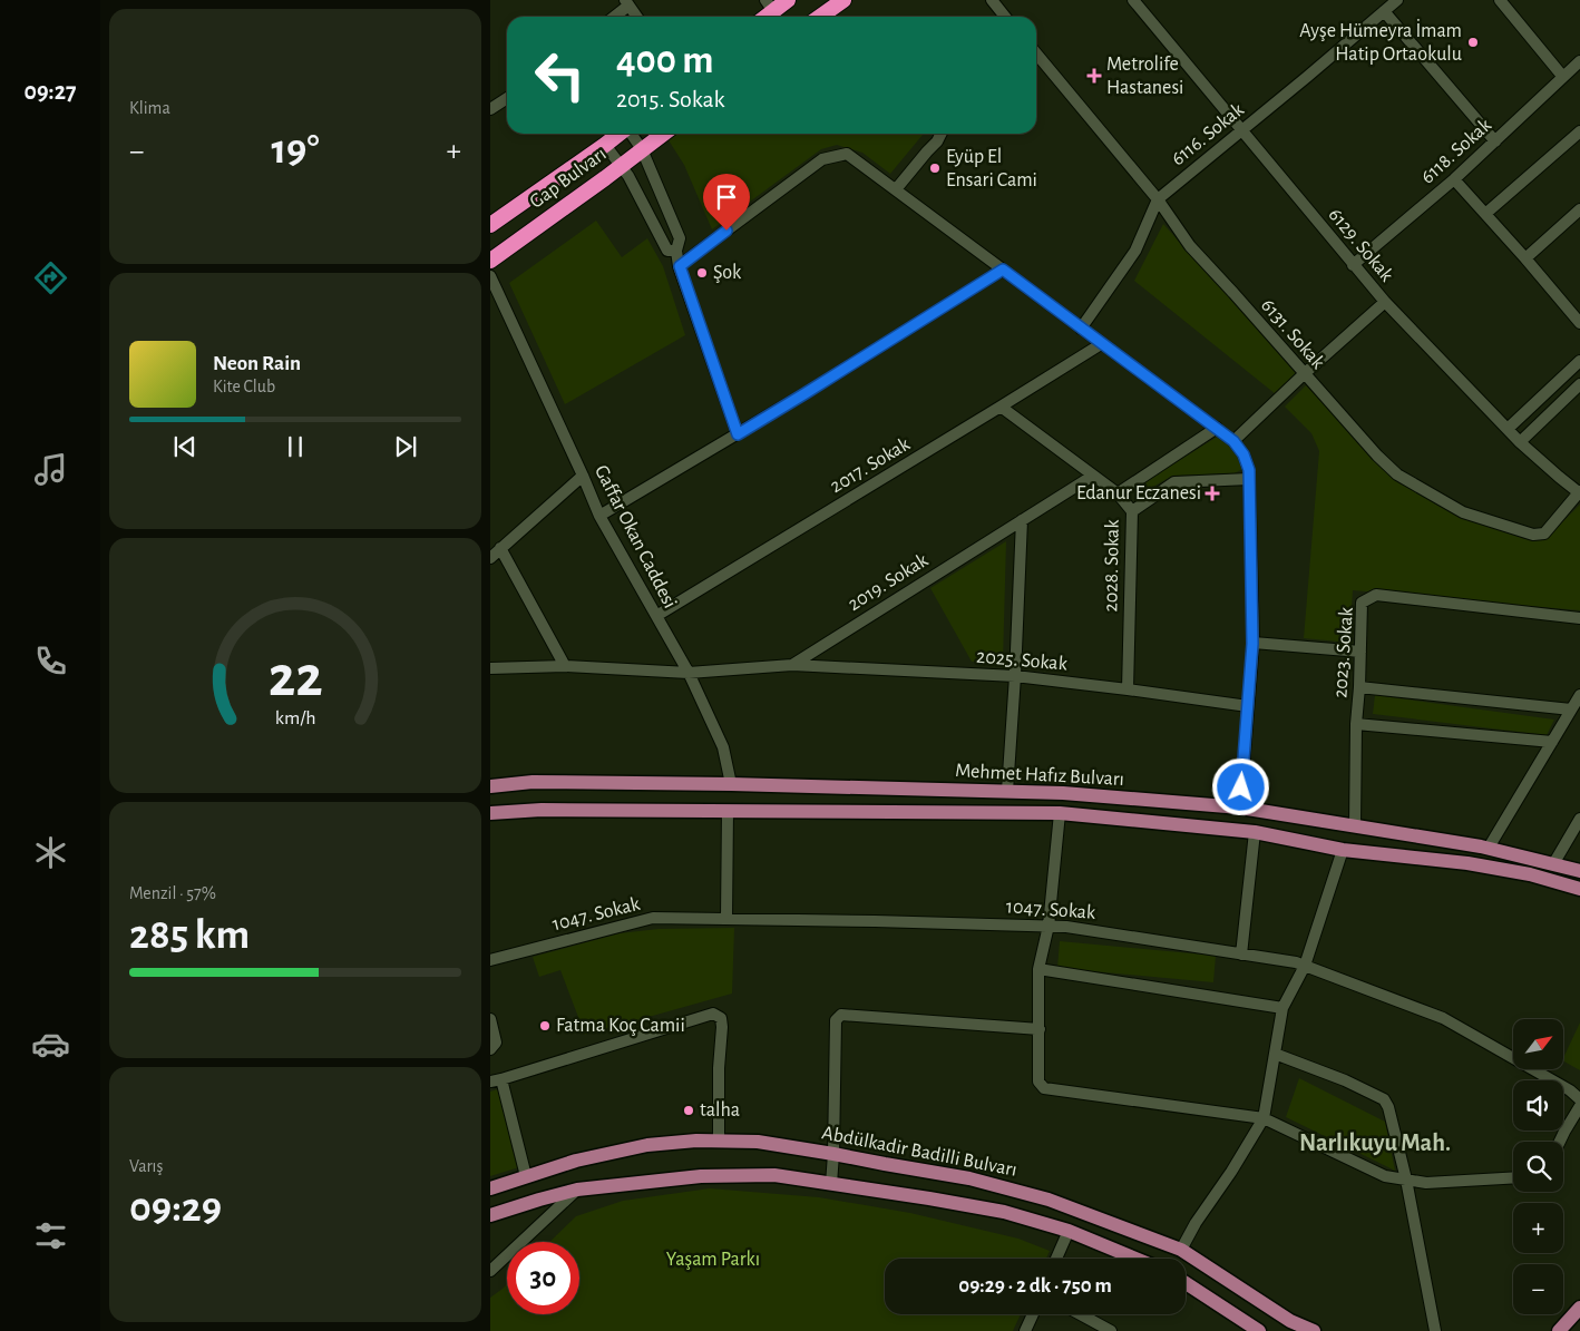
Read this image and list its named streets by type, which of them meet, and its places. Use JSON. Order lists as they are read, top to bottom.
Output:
{
  "streets": {
    "highway": ["Gap Bulvarı"],
    "main road": ["Mehmet Hafız Bulvarı", "Abdülkadir Badilli Bulvarı"],
    "street": [
      "6116. Sokak",
      "6118. Sokak",
      "6129. Sokak",
      "6131. Sokak",
      "2017. Sokak",
      "Gaffar Okan Caddesi",
      "2028. Sokak",
      "2019. Sokak",
      "2023. Sokak",
      "2025. Sokak",
      "1047. Sokak"
    ]
  },
  "crossings": [
    ["6116. Sokak", "6129. Sokak"],
    ["6116. Sokak", "6131. Sokak"],
    ["6118. Sokak", "6129. Sokak"],
    ["6129. Sokak", "6131. Sokak"],
    ["2017. Sokak", "Gaffar Okan Caddesi"],
    ["2017. Sokak", "2028. Sokak"],
    ["Gaffar Okan Caddesi", "2019. Sokak"],
    ["Gaffar Okan Caddesi", "Mehmet Hafız Bulvarı"],
    ["2028. Sokak", "2019. Sokak"],
    ["2028. Sokak", "2025. Sokak"],
    ["2019. Sokak", "2025. Sokak"],
    ["2023. Sokak", "Mehmet Hafız Bulvarı"]
  ],
  "districts": ["Narlıkuyu Mah."],
  "parks": ["Yaşam Parkı"],
  "places": {
    "other": [
      "Ayşe Hümeyra İmam Hatip Ortaokulu",
      "Eyüp El Ensari Cami",
      "Şok",
      "Fatma Koç Camii",
      "talha"
    ],
    "health": ["Metrolife Hastanesi", "Edanur Eczanesi"]
  },
  "north": "top right",
  "page": {
    "tabs": "09:27",
    "tile": [
      "Klima",
      ["Menzil · 57%", "285 km"],
      ["Varış", "09:29"]
    ],
    "turn": ["400 m", "2015. Sokak"],
    "heat": ["−", "19°", "+"],
    "song": ["Neon Rain", "Kite Club"],
    "map_buttons": ["+", "−"],
    "limit": "30",
    "trip": "09:29 · 2 dk · 750 m",
    "gauge": ["22", "km/h"]
  }
}
